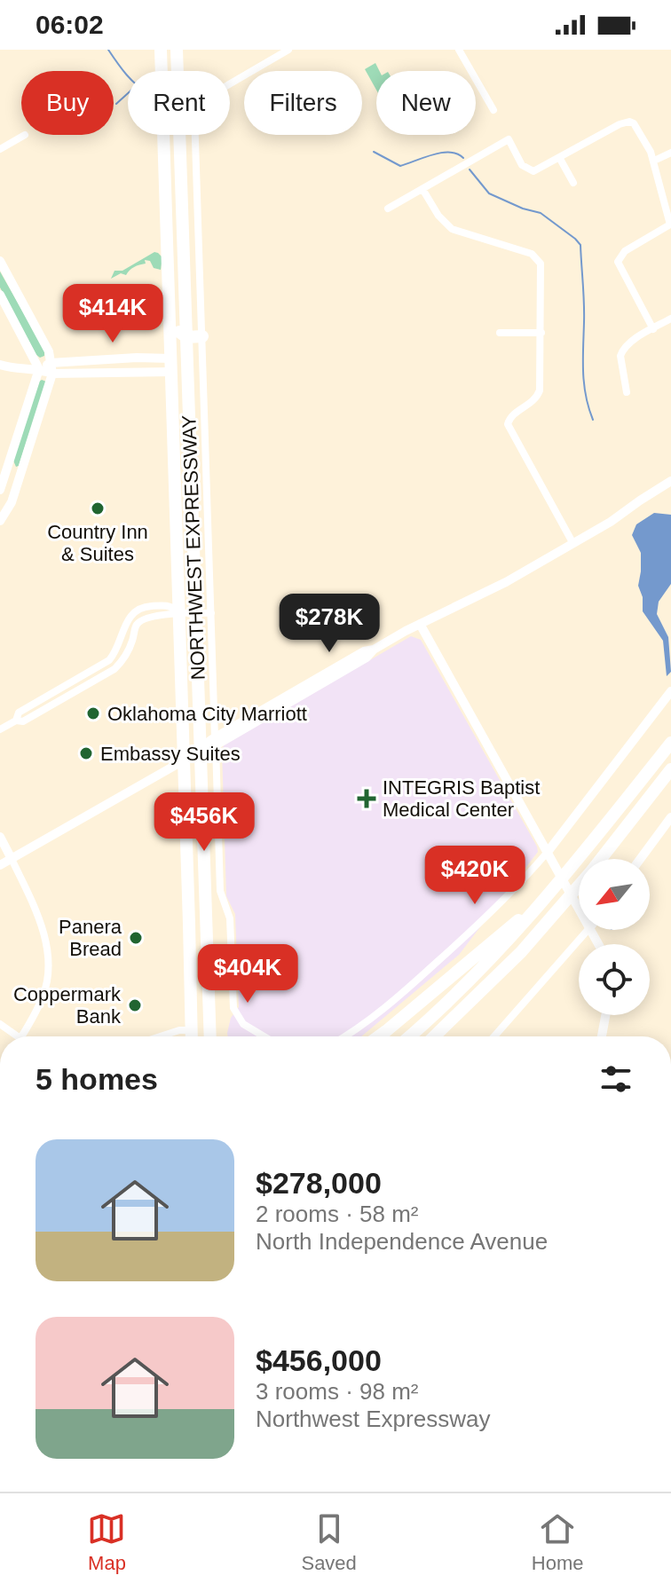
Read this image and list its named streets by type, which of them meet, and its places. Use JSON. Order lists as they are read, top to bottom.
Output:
{
  "streets": {
    "highway": ["NORTHWEST EXPRESSWAY"]
  },
  "places": {
    "other": [
      "Country Inn & Suites",
      "Oklahoma City Marriott",
      "Embassy Suites",
      "Panera Bread",
      "Coppermark Bank"
    ],
    "health": ["INTEGRIS Baptist Medical Center"]
  },
  "north": "bottom left",
  "page": {
    "status": "06:02",
    "chip": [
      "Buy",
      "Rent",
      "Filters",
      "New"
    ],
    "price": [
      "$414K",
      "$278K",
      "$456K",
      "$420K",
      "$404K"
    ],
    "heading": "5 homes",
    "list": [
      {
        "name": "$278,000",
        "note": "2 rooms · 58 m² · North Independence Avenue"
      },
      {
        "name": "$456,000",
        "note": "3 rooms · 98 m² · Northwest Expressway"
      }
    ],
    "tabs": ["Map", "Saved", "Home"]
  }
}
